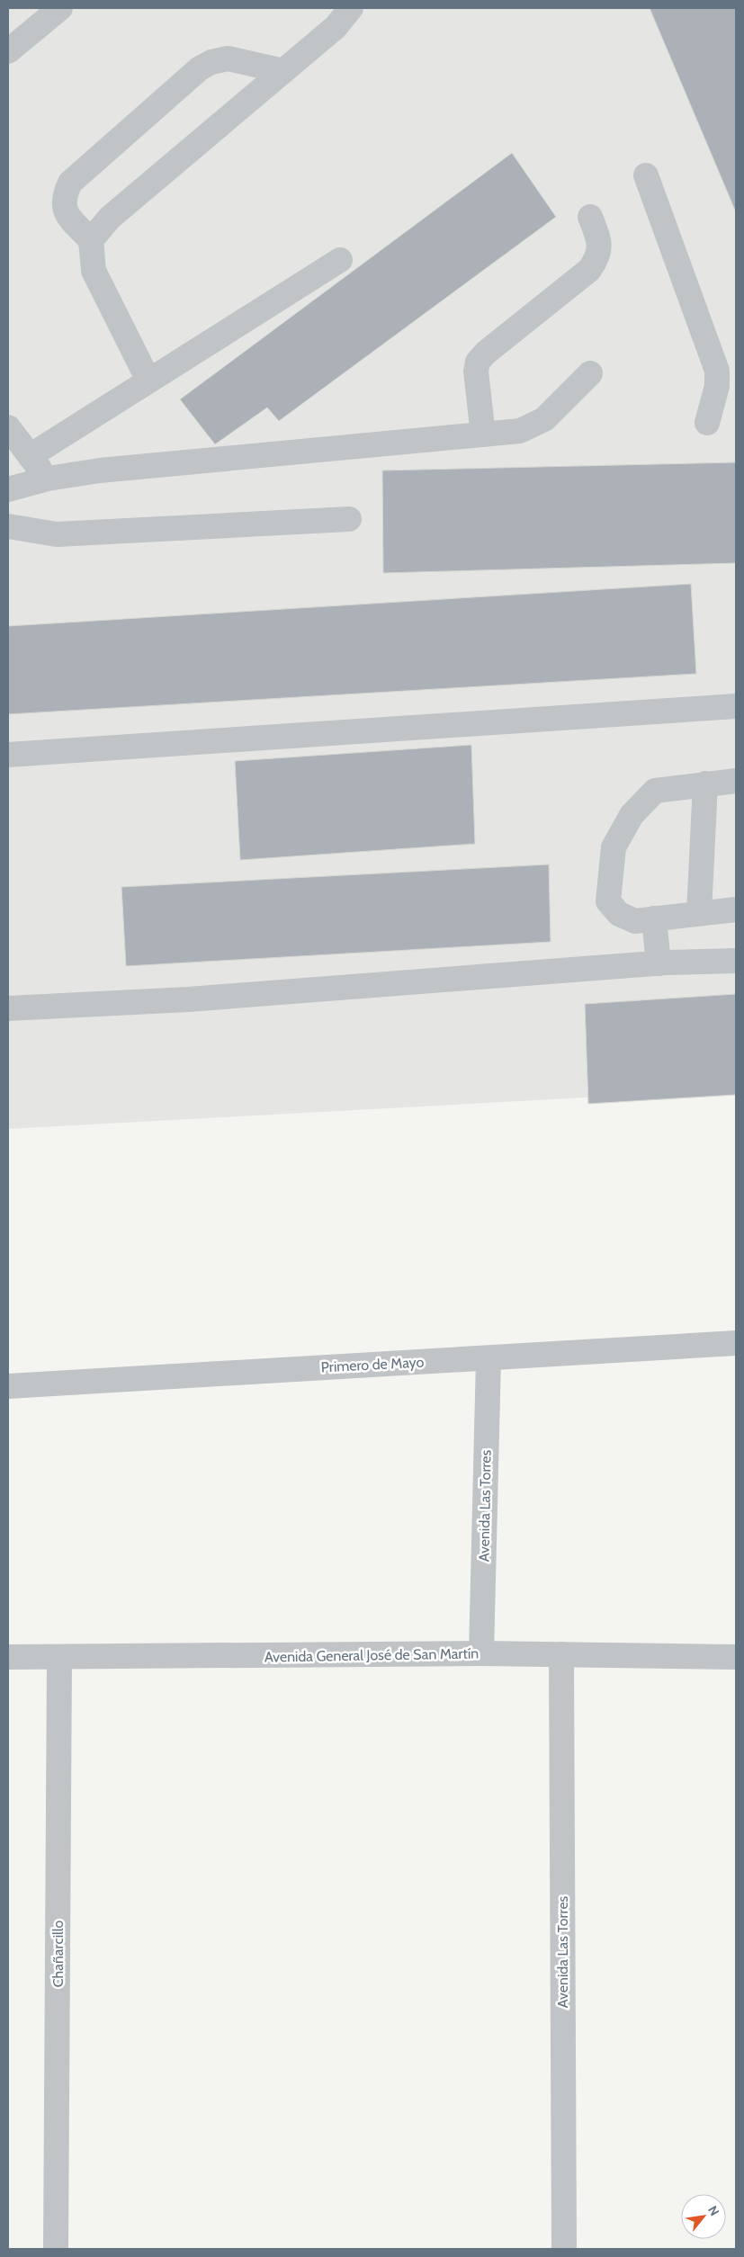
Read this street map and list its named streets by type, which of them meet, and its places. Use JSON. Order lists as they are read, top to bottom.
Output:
{
  "streets": {
    "street": [
      "Primero de Mayo",
      "Avenida Las Torres",
      "Avenida General José de San Martín",
      "Chañarcillo"
    ]
  },
  "crossings": [
    ["Primero de Mayo", "Avenida Las Torres"],
    ["Avenida Las Torres", "Avenida General José de San Martín"],
    ["Avenida General José de San Martín", "Chañarcillo"]
  ],
  "north": "top right"
}
